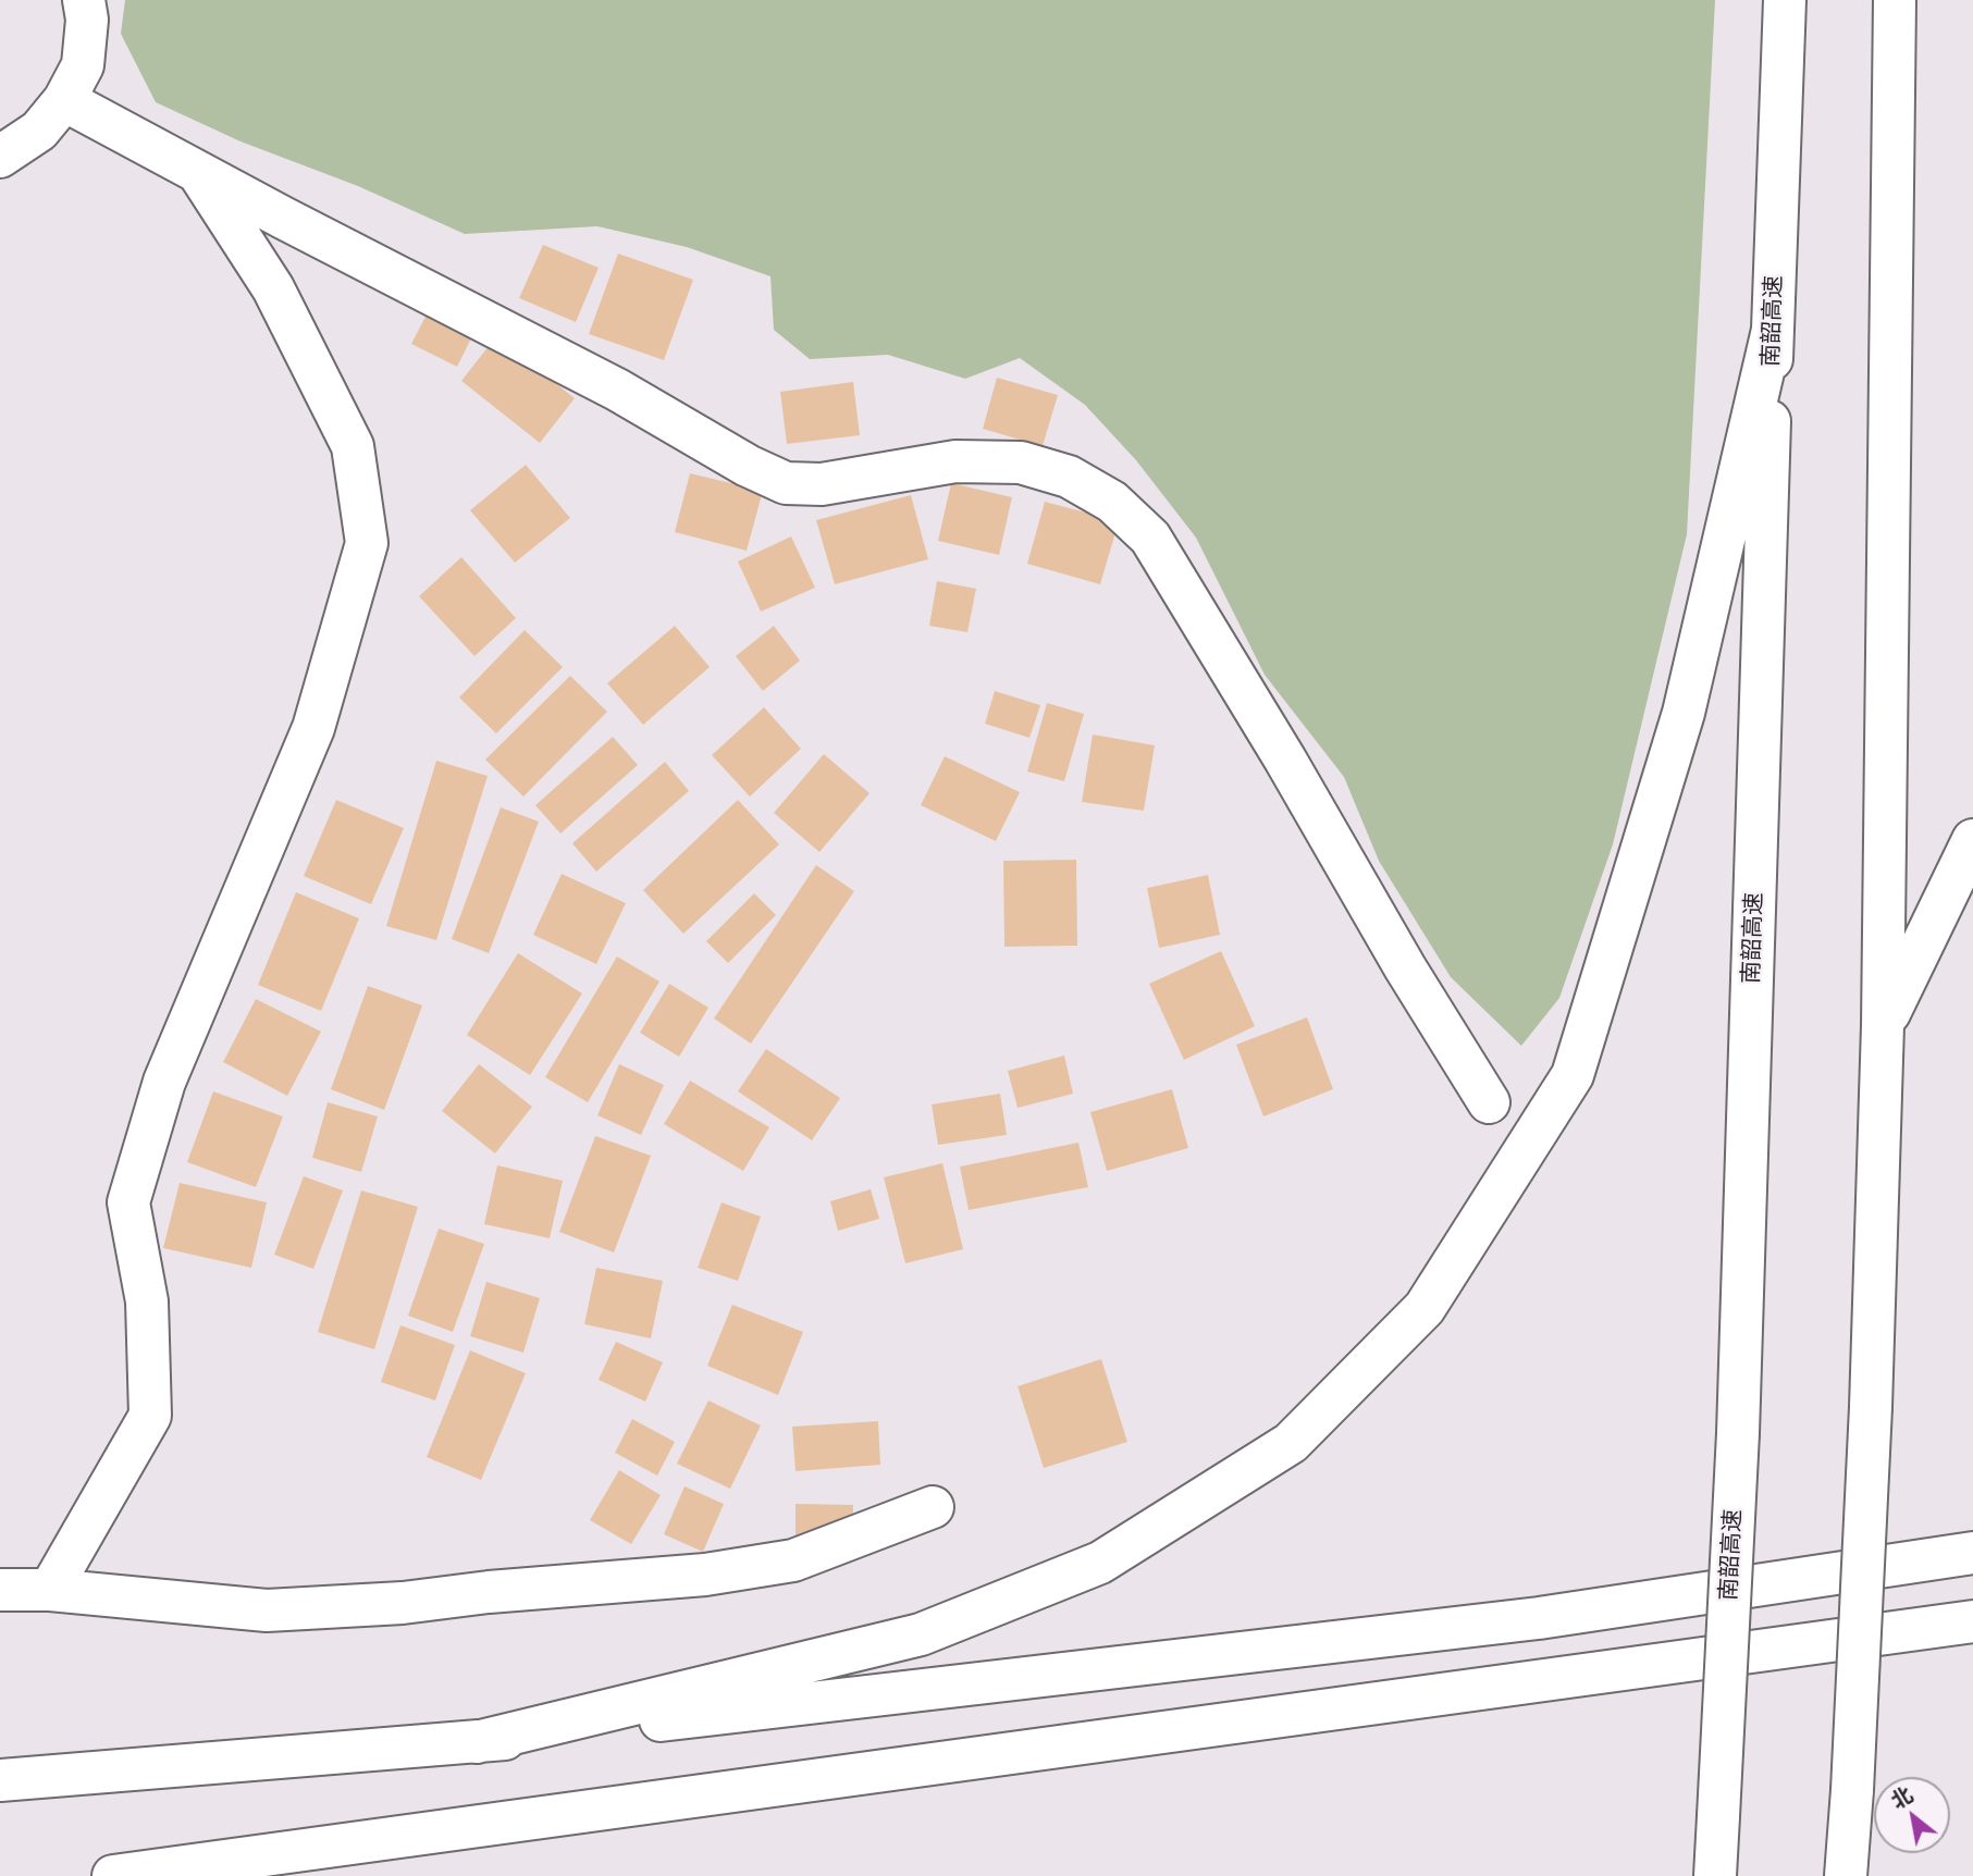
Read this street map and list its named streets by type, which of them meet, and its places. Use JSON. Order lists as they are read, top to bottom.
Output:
{
  "streets": {
    "main road": ["南韶高速"]
  },
  "north": "top left"
}
